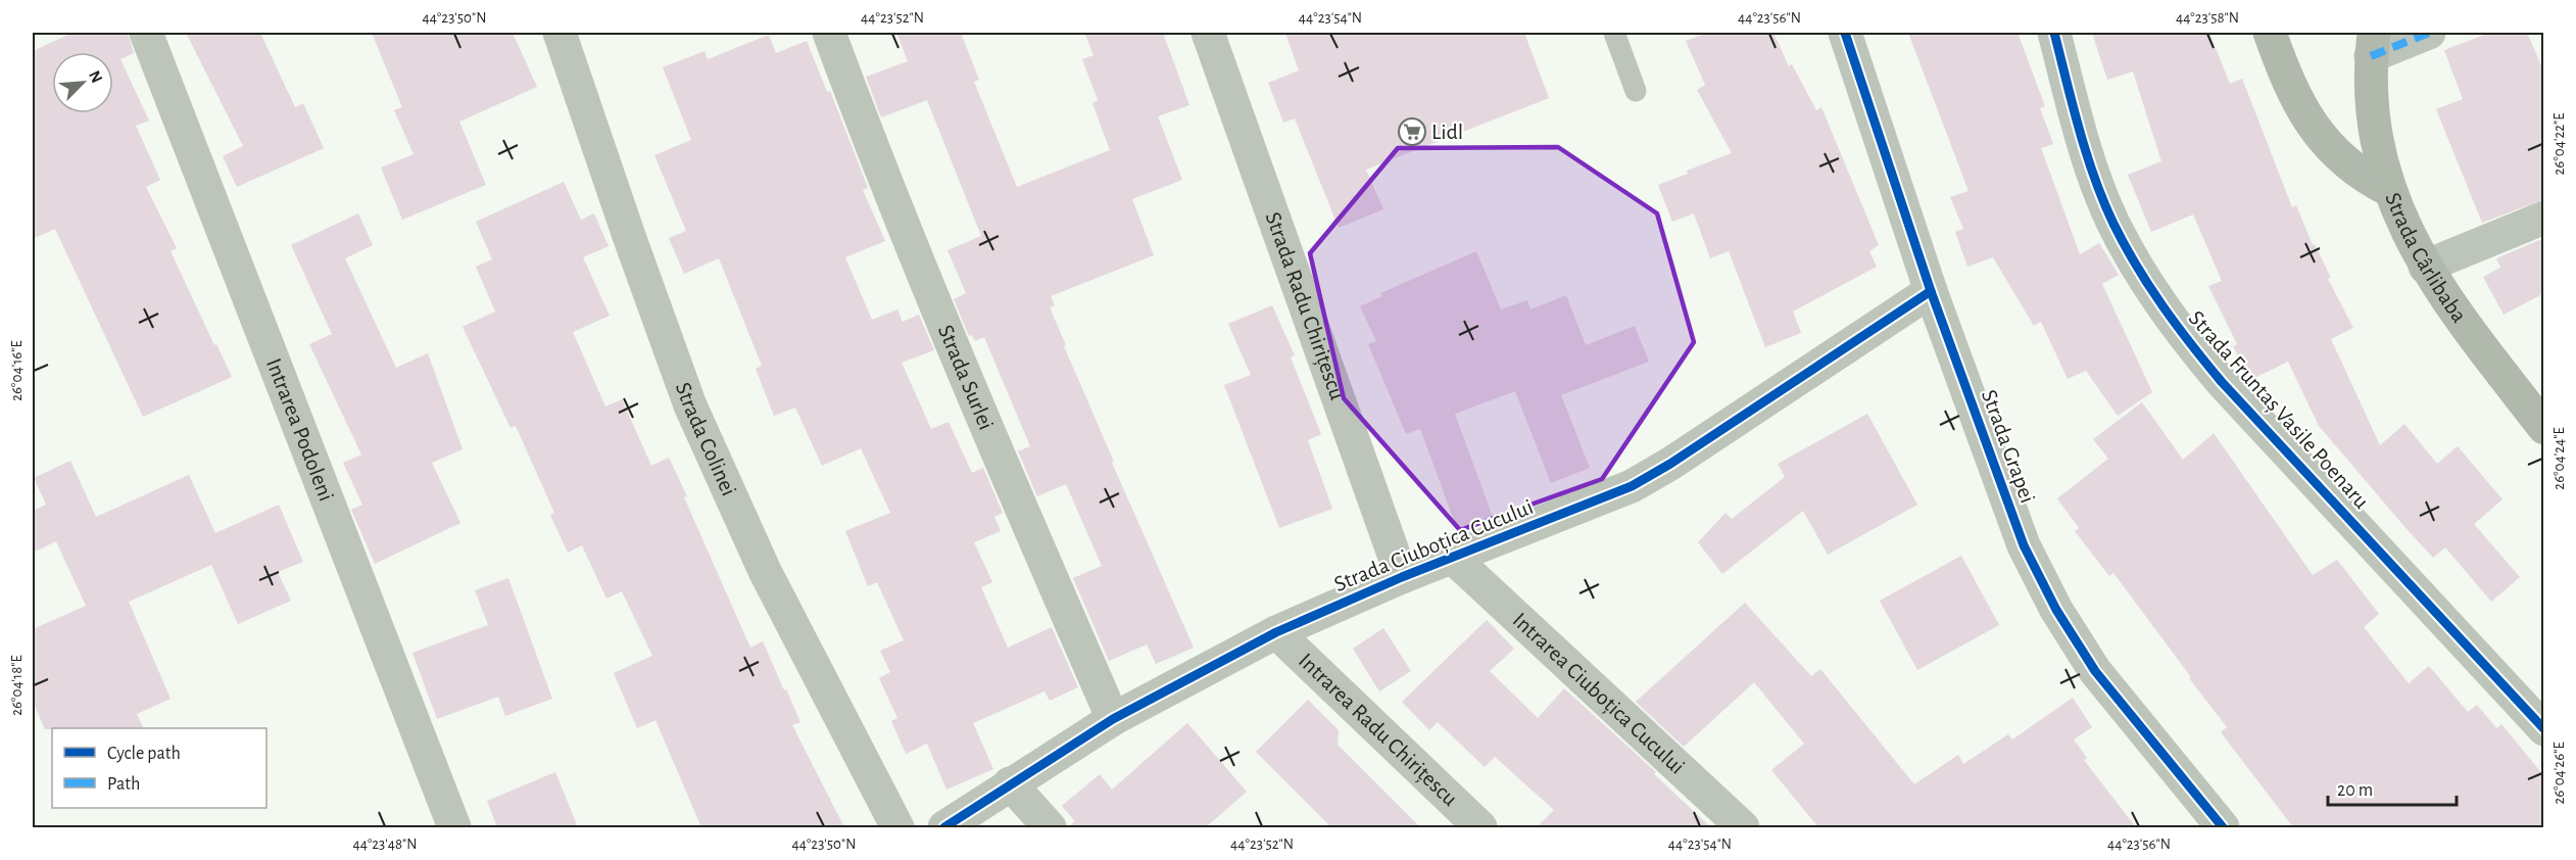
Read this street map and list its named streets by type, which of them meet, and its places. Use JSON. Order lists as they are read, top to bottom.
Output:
{
  "streets": {
    "street": [
      "Strada Cârlibaba",
      "Strada Radu Chirițescu",
      "Strada Surlei",
      "Strada Fruntaș Vasile Poenaru",
      "Intrarea Podoleni",
      "Strada Colinei",
      "Strada Grapei",
      "Strada Ciuboțica Cucului",
      "Intrarea Ciuboțica Cucului",
      "Intrarea Radu Chirițescu"
    ]
  },
  "crossings": [
    ["Strada Radu Chirițescu", "Strada Ciuboțica Cucului"],
    ["Strada Surlei", "Strada Ciuboțica Cucului"],
    ["Strada Grapei", "Strada Ciuboțica Cucului"],
    ["Strada Ciuboțica Cucului", "Intrarea Ciuboțica Cucului"],
    ["Strada Ciuboțica Cucului", "Intrarea Radu Chirițescu"]
  ],
  "places": {
    "supermarket": ["Lidl"]
  },
  "legend": ["Cycle path", "Path"],
  "scale_bar": "20 m",
  "north": "top right",
  "coordinates": [
    "44°23'50\"N",
    "44°23'52\"N",
    "44°23'54\"N",
    "44°23'56\"N",
    "44°23'58\"N",
    "26°04'22\"E",
    "26°04'16\"E",
    "26°04'24\"E",
    "26°04'18\"E",
    "26°04'26\"E",
    "44°23'48\"N"
  ]
}
